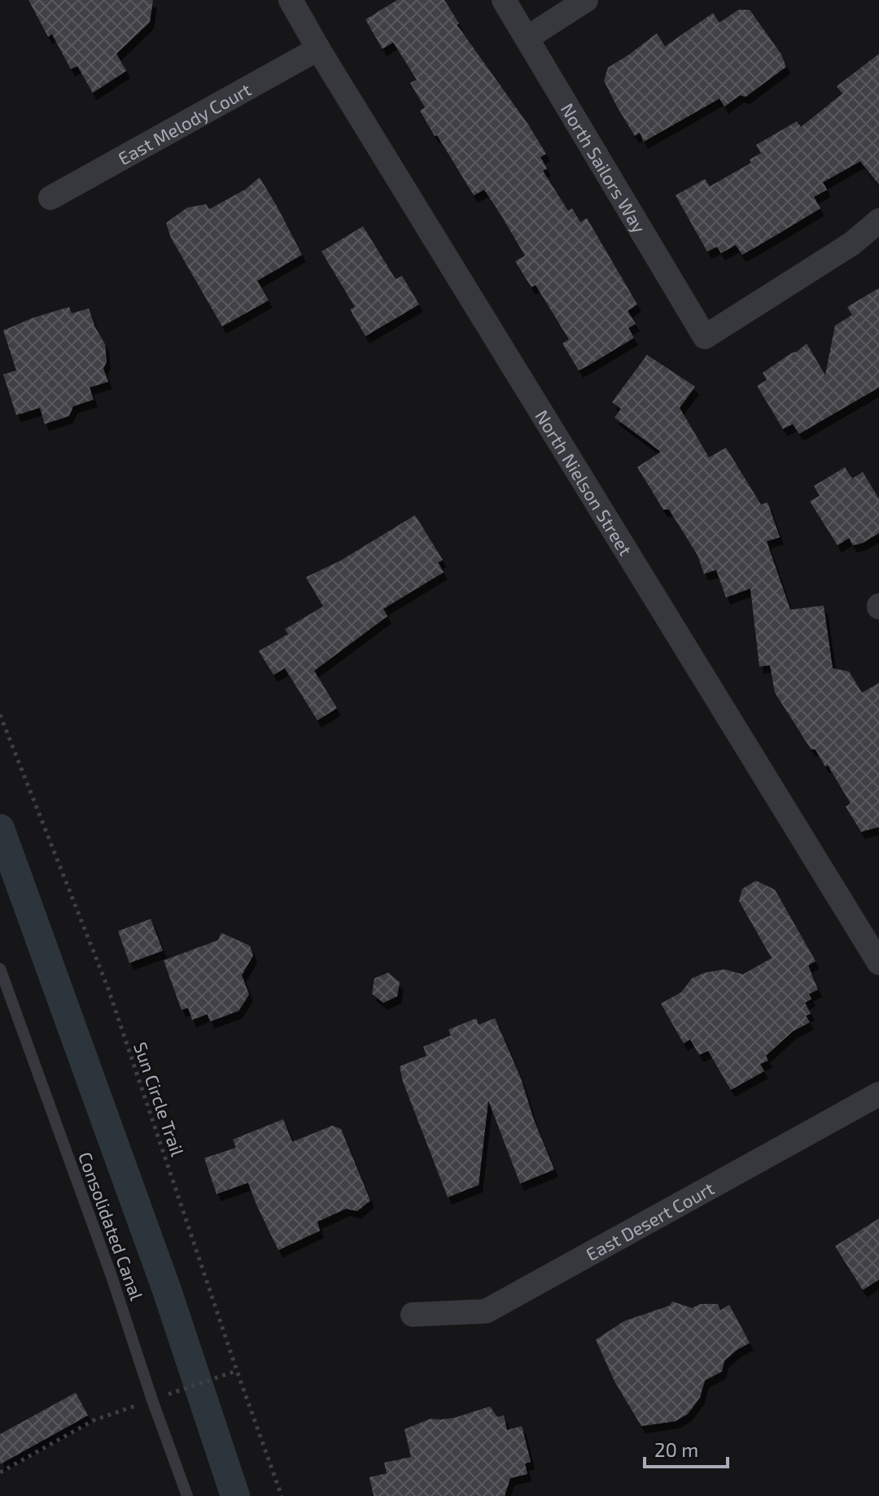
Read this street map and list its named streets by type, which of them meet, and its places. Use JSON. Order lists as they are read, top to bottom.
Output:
{
  "streets": {
    "street": [
      "East Melody Court",
      "North Sailors Way",
      "North Nielson Street",
      "East Desert Court"
    ],
    "lane": ["Consolidated Canal"],
    "path": ["Sun Circle Trail"]
  },
  "crossings": [
    ["East Melody Court", "North Nielson Street"]
  ],
  "scale_bar": "20 m"
}
